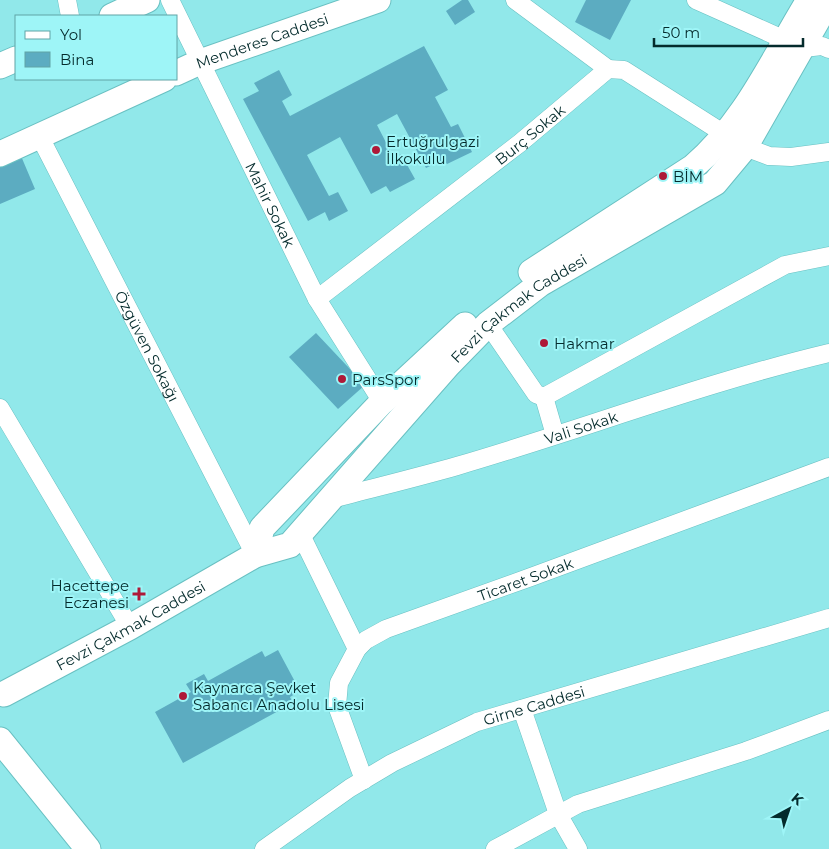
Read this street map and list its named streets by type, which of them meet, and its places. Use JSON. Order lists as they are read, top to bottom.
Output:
{
  "streets": {
    "street": [
      "Menderes Caddesi",
      "Burç Sokak",
      "Mahir Sokak",
      "Fevzi Çakmak Caddesi",
      "Özgüven Sokağı",
      "Vali Sokak",
      "Ticaret Sokak",
      "Girne Caddesi"
    ]
  },
  "crossings": [
    ["Menderes Caddesi", "Mahir Sokak"],
    ["Burç Sokak", "Mahir Sokak"],
    ["Mahir Sokak", "Fevzi Çakmak Caddesi"],
    ["Fevzi Çakmak Caddesi", "Özgüven Sokağı"],
    ["Fevzi Çakmak Caddesi", "Vali Sokak"],
    ["Ticaret Sokak", "Girne Caddesi"]
  ],
  "places": {
    "other": [
      "Ertuğrulgazi İlkokulu",
      "BİM",
      "Hakmar",
      "ParsSpor",
      "Kaynarca Şevket Sabancı Anadolu Lisesi"
    ],
    "health": ["Hacettepe Eczanesi"]
  },
  "legend": ["Yol", "Bina"],
  "scale_bar": "50 m",
  "north": "top right"
}
